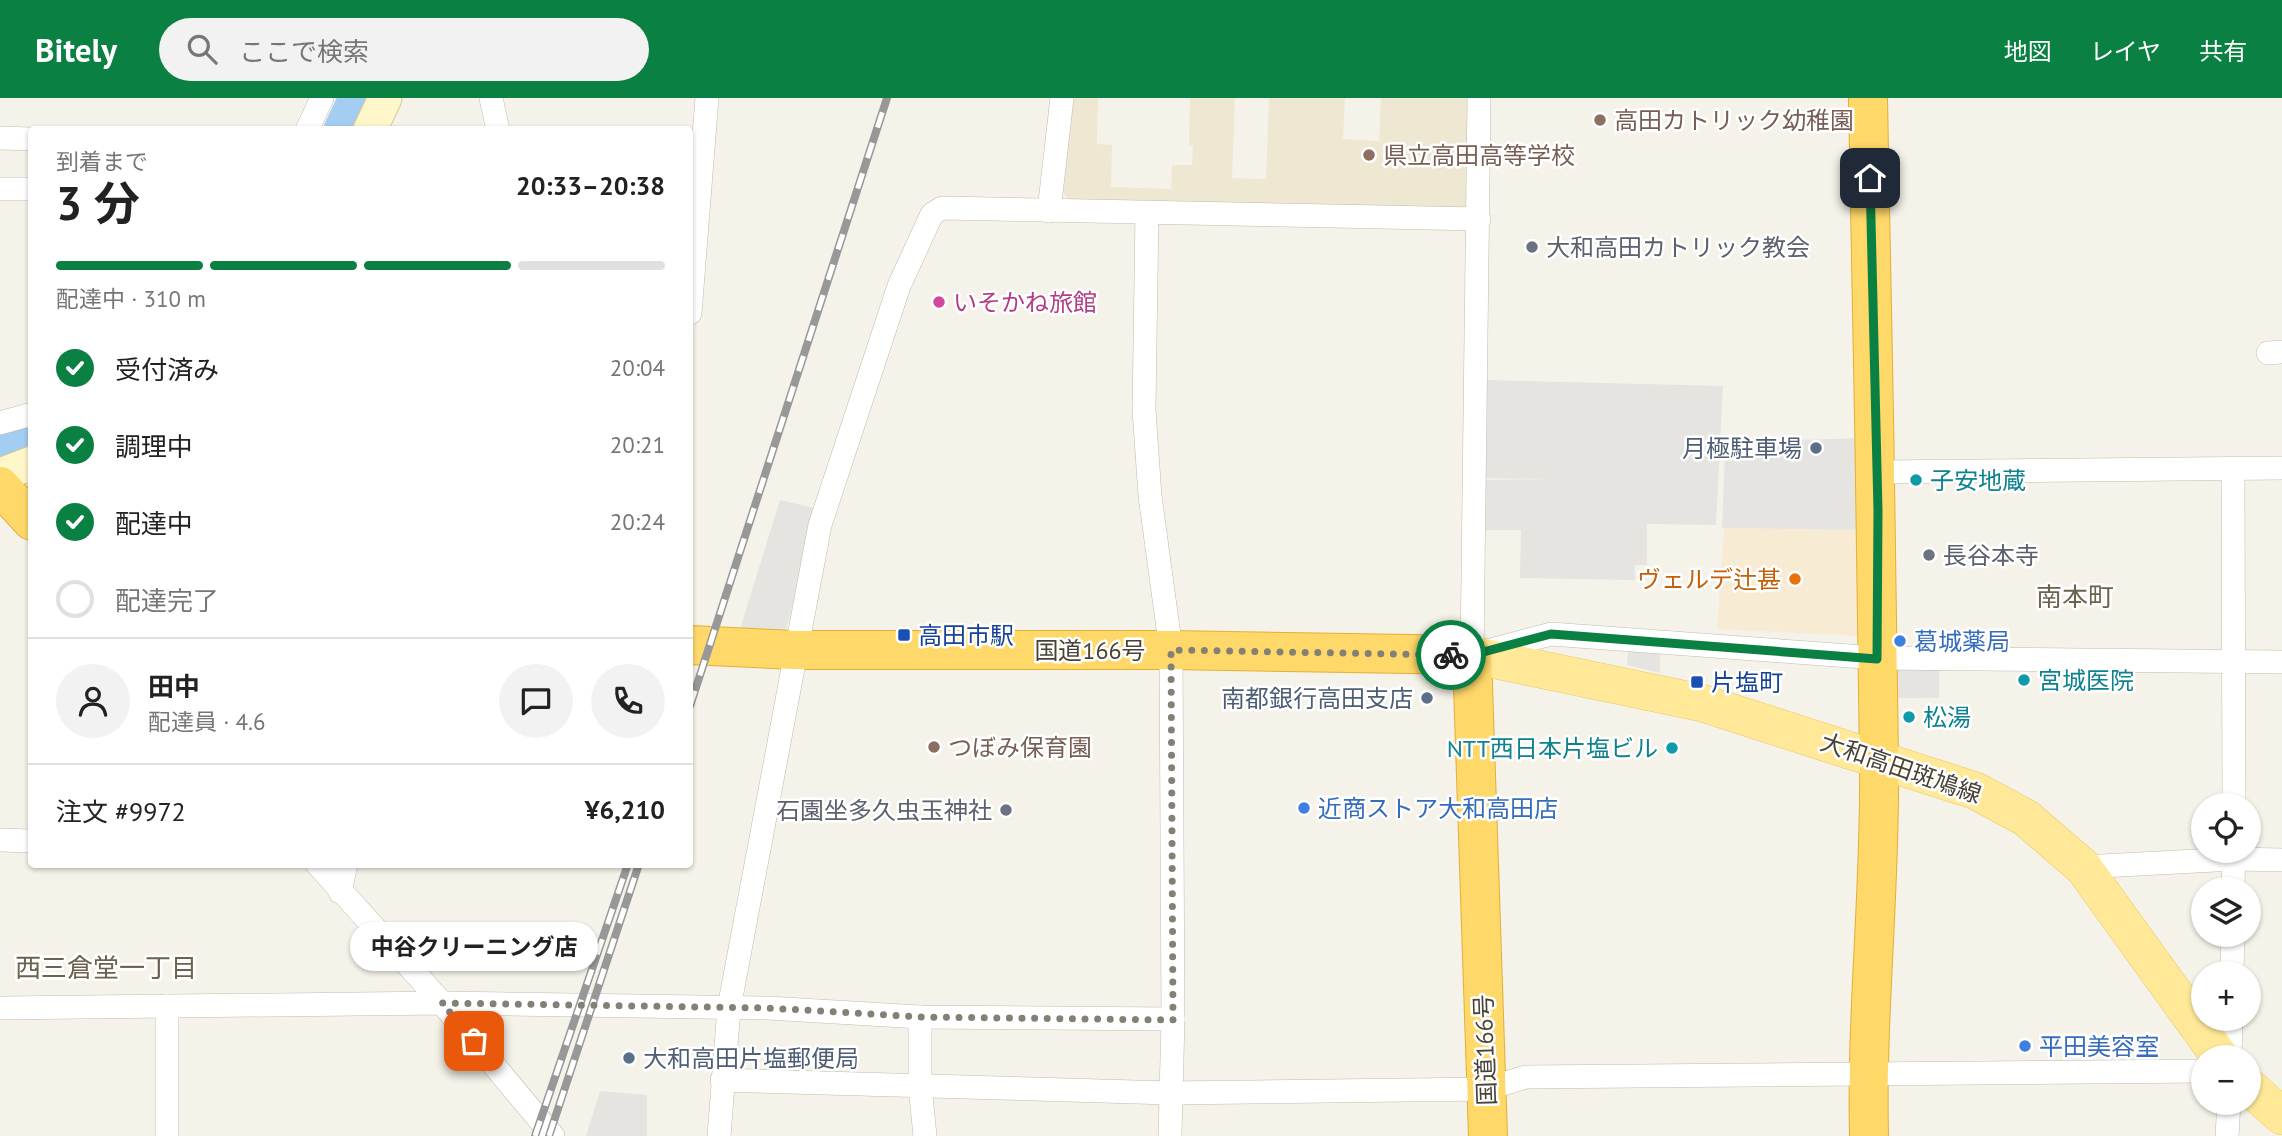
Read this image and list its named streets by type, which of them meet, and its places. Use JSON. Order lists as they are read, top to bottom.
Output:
{
  "streets": {
    "highway": ["国道166号"],
    "main road": ["大和高田斑鳩線"]
  },
  "crossings": [
    ["国道166号", "大和高田斑鳩線"]
  ],
  "districts": ["南本町", "西三倉堂一丁目"],
  "places": {
    "other": [
      "高田カトリック幼稚園",
      "県立高田高等学校",
      "大和高田カトリック教会",
      "いそかね旅館",
      "月極駐車場",
      "子安地蔵",
      "長谷本寺",
      "ヴェルデ辻甚",
      "葛城薬局",
      "宮城医院",
      "南都銀行高田支店",
      "松湯",
      "つぼみ保育園",
      "NTT西日本片塩ビル",
      "近商ストア大和高田店",
      "石園坐多久虫玉神社",
      "中谷クリーニング店",
      "平田美容室",
      "大和高田片塩郵便局"
    ],
    "transit": ["高田市駅", "片塩町"]
  },
  "page": {
    "header": "Bitely",
    "search": "ここで検索",
    "nav": ["地図", "レイヤ", "共有"],
    "heading": ["3 分", "到着まで", "20:33–20:38"],
    "panel": [
      "田中",
      "配達員 · 4.6",
      "注文 #9972",
      "¥6,210"
    ],
    "bar": "配達中 · 310 m",
    "list": [
      ["受付済み", "20:04"],
      ["調理中", "20:21"],
      ["配達中", "20:24"],
      "配達完了"
    ],
    "map_buttons": ["+", "−"],
    "bubble": "中谷クリーニング店"
  }
}
